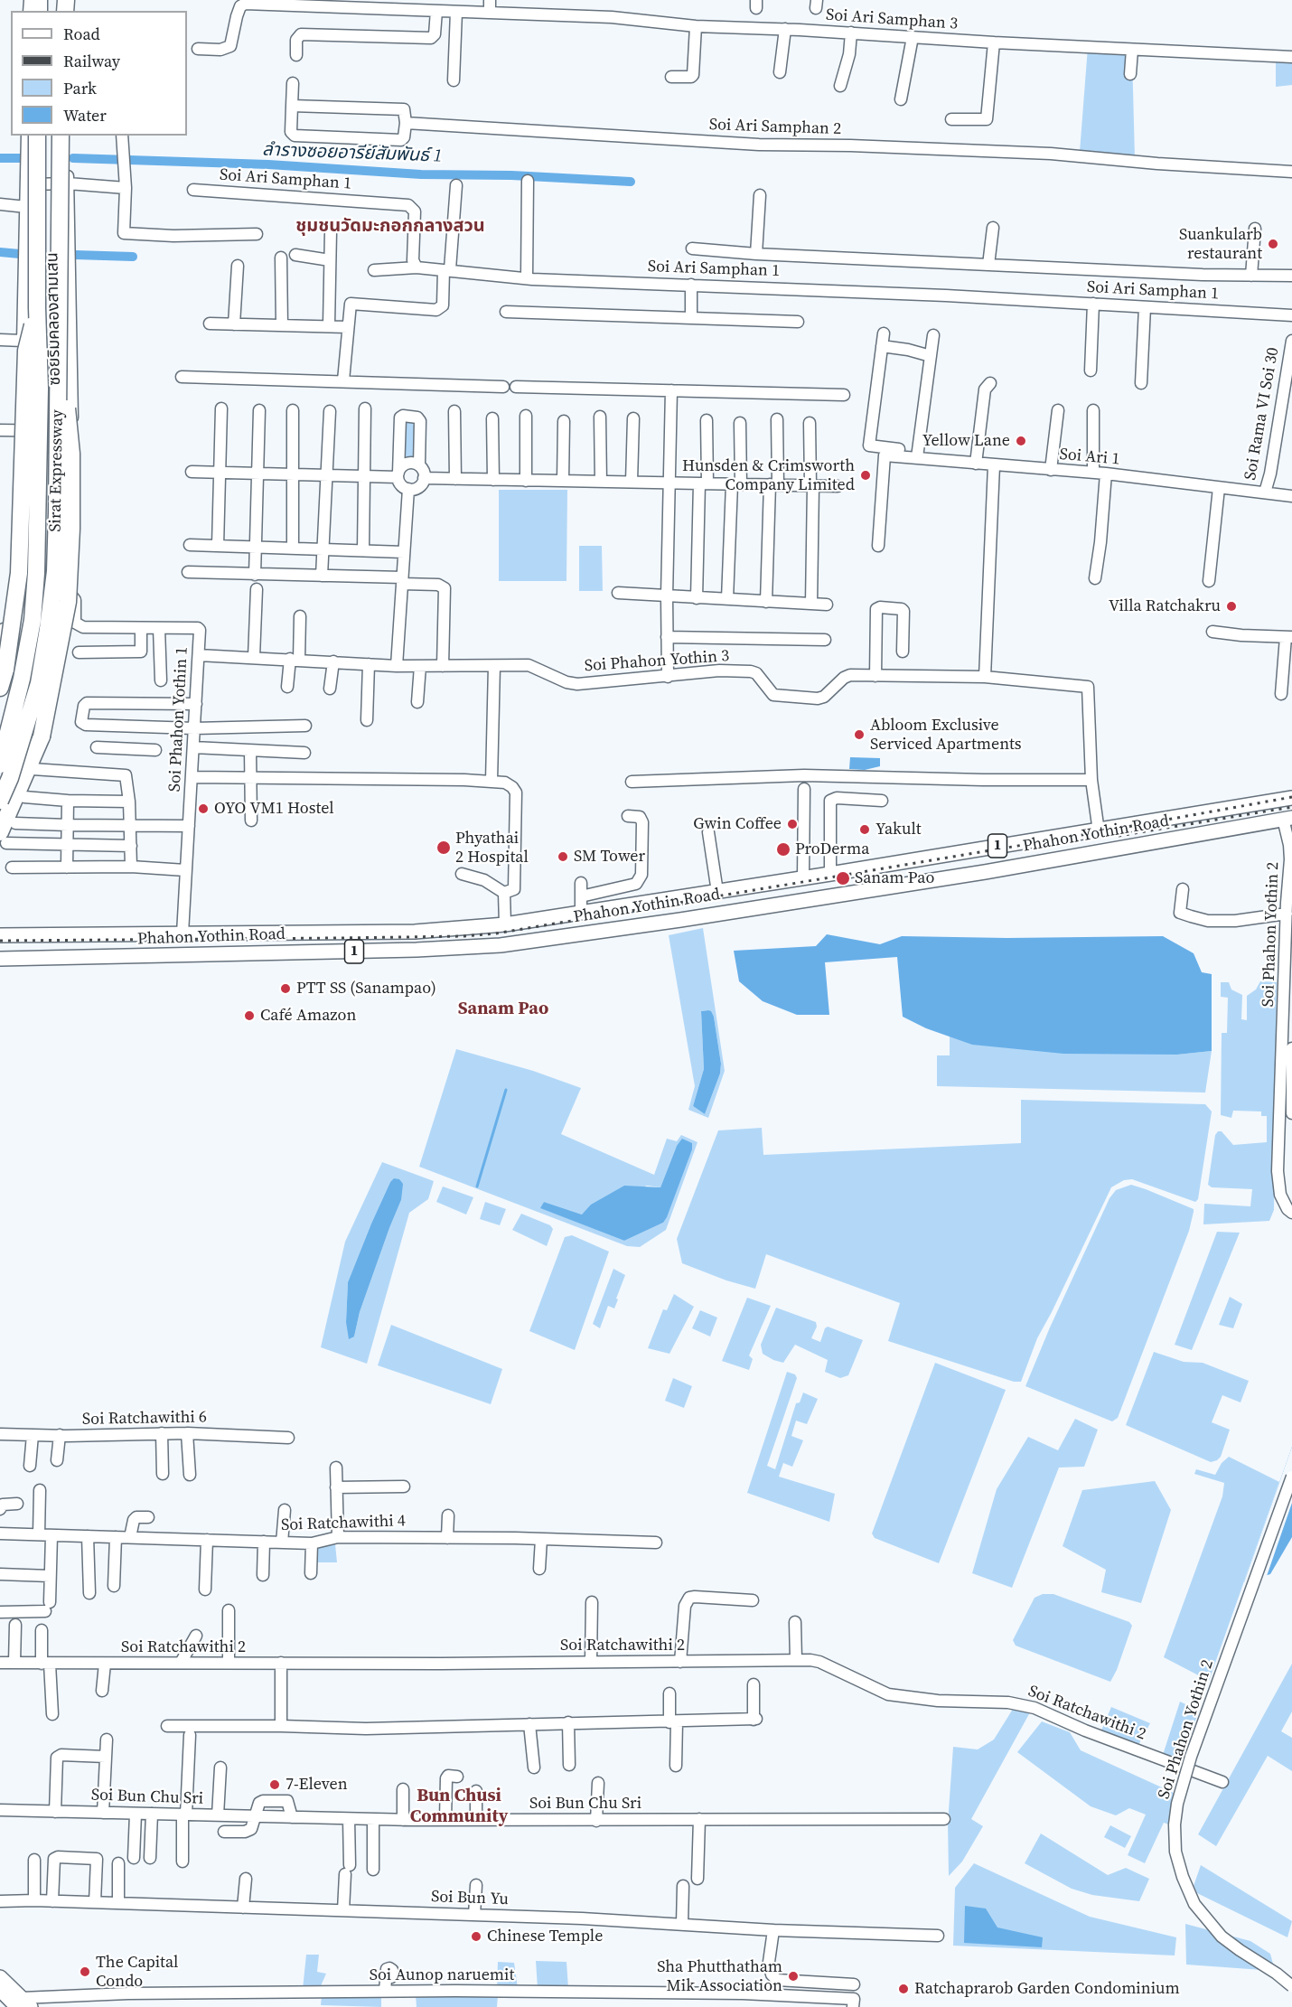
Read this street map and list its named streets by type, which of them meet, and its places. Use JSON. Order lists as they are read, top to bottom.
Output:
{
  "streets": {
    "highway": ["Sirat Expressway"],
    "main road": ["Phahon Yothin Road", "1"],
    "street": [
      "Soi Ari Samphan 3",
      "Soi Ari Samphan 2",
      "Soi Ari Samphan 1",
      "ซอยริมคลองสามเสน",
      "Soi Rama VI Soi 30",
      "Soi Ari 1",
      "Soi Phahon Yothin 3",
      "Soi Phahon Yothin 1",
      "Soi Phahon Yothin 2",
      "Soi Ratchawithi 6",
      "Soi Ratchawithi 4",
      "Soi Ratchawithi 2",
      "Soi Bun Chu Sri",
      "Soi Bun Yu",
      "Soi Aunop naruemit"
    ]
  },
  "crossings": [
    ["ซอยริมคลองสามเสน", "Sirat Expressway"],
    ["ซอยริมคลองสามเสน", "Soi Phahon Yothin 1"],
    ["Soi Rama VI Soi 30", "Soi Ari 1"],
    ["Soi Phahon Yothin 3", "Soi Phahon Yothin 1"],
    ["Soi Phahon Yothin 3", "Phahon Yothin Road"],
    ["Soi Phahon Yothin 1", "Phahon Yothin Road"],
    ["Phahon Yothin Road", "Soi Phahon Yothin 2"]
  ],
  "districts": ["ชุมชนวัดมะกอกกลางสวน", "Sanam Pao", "Bun Chusi Community"],
  "water": ["ลำรางซอยอารีย์สัมพันธ์ 1"],
  "places": [
    "Suankularb restaurant",
    "Yellow Lane",
    "Hunsden & Crimsworth Company Limited",
    "Villa Ratchakru",
    "Abloom Exclusive Serviced Apartments",
    "OYO VM1 Hostel",
    "Gwin Coffee",
    "Yakult",
    "Phyathai 2 Hospital",
    "ProDerma",
    "SM Tower",
    "Sanam Pao",
    "PTT SS (Sanampao)",
    "Café Amazon",
    "7-Eleven",
    "Chinese Temple",
    "The Capital Condo",
    "Sha Phutthatham Mik Association",
    "Ratchaprarob Garden Condominium"
  ],
  "legend": [
    "Road",
    "Railway",
    "Park",
    "Water"
  ]
}
